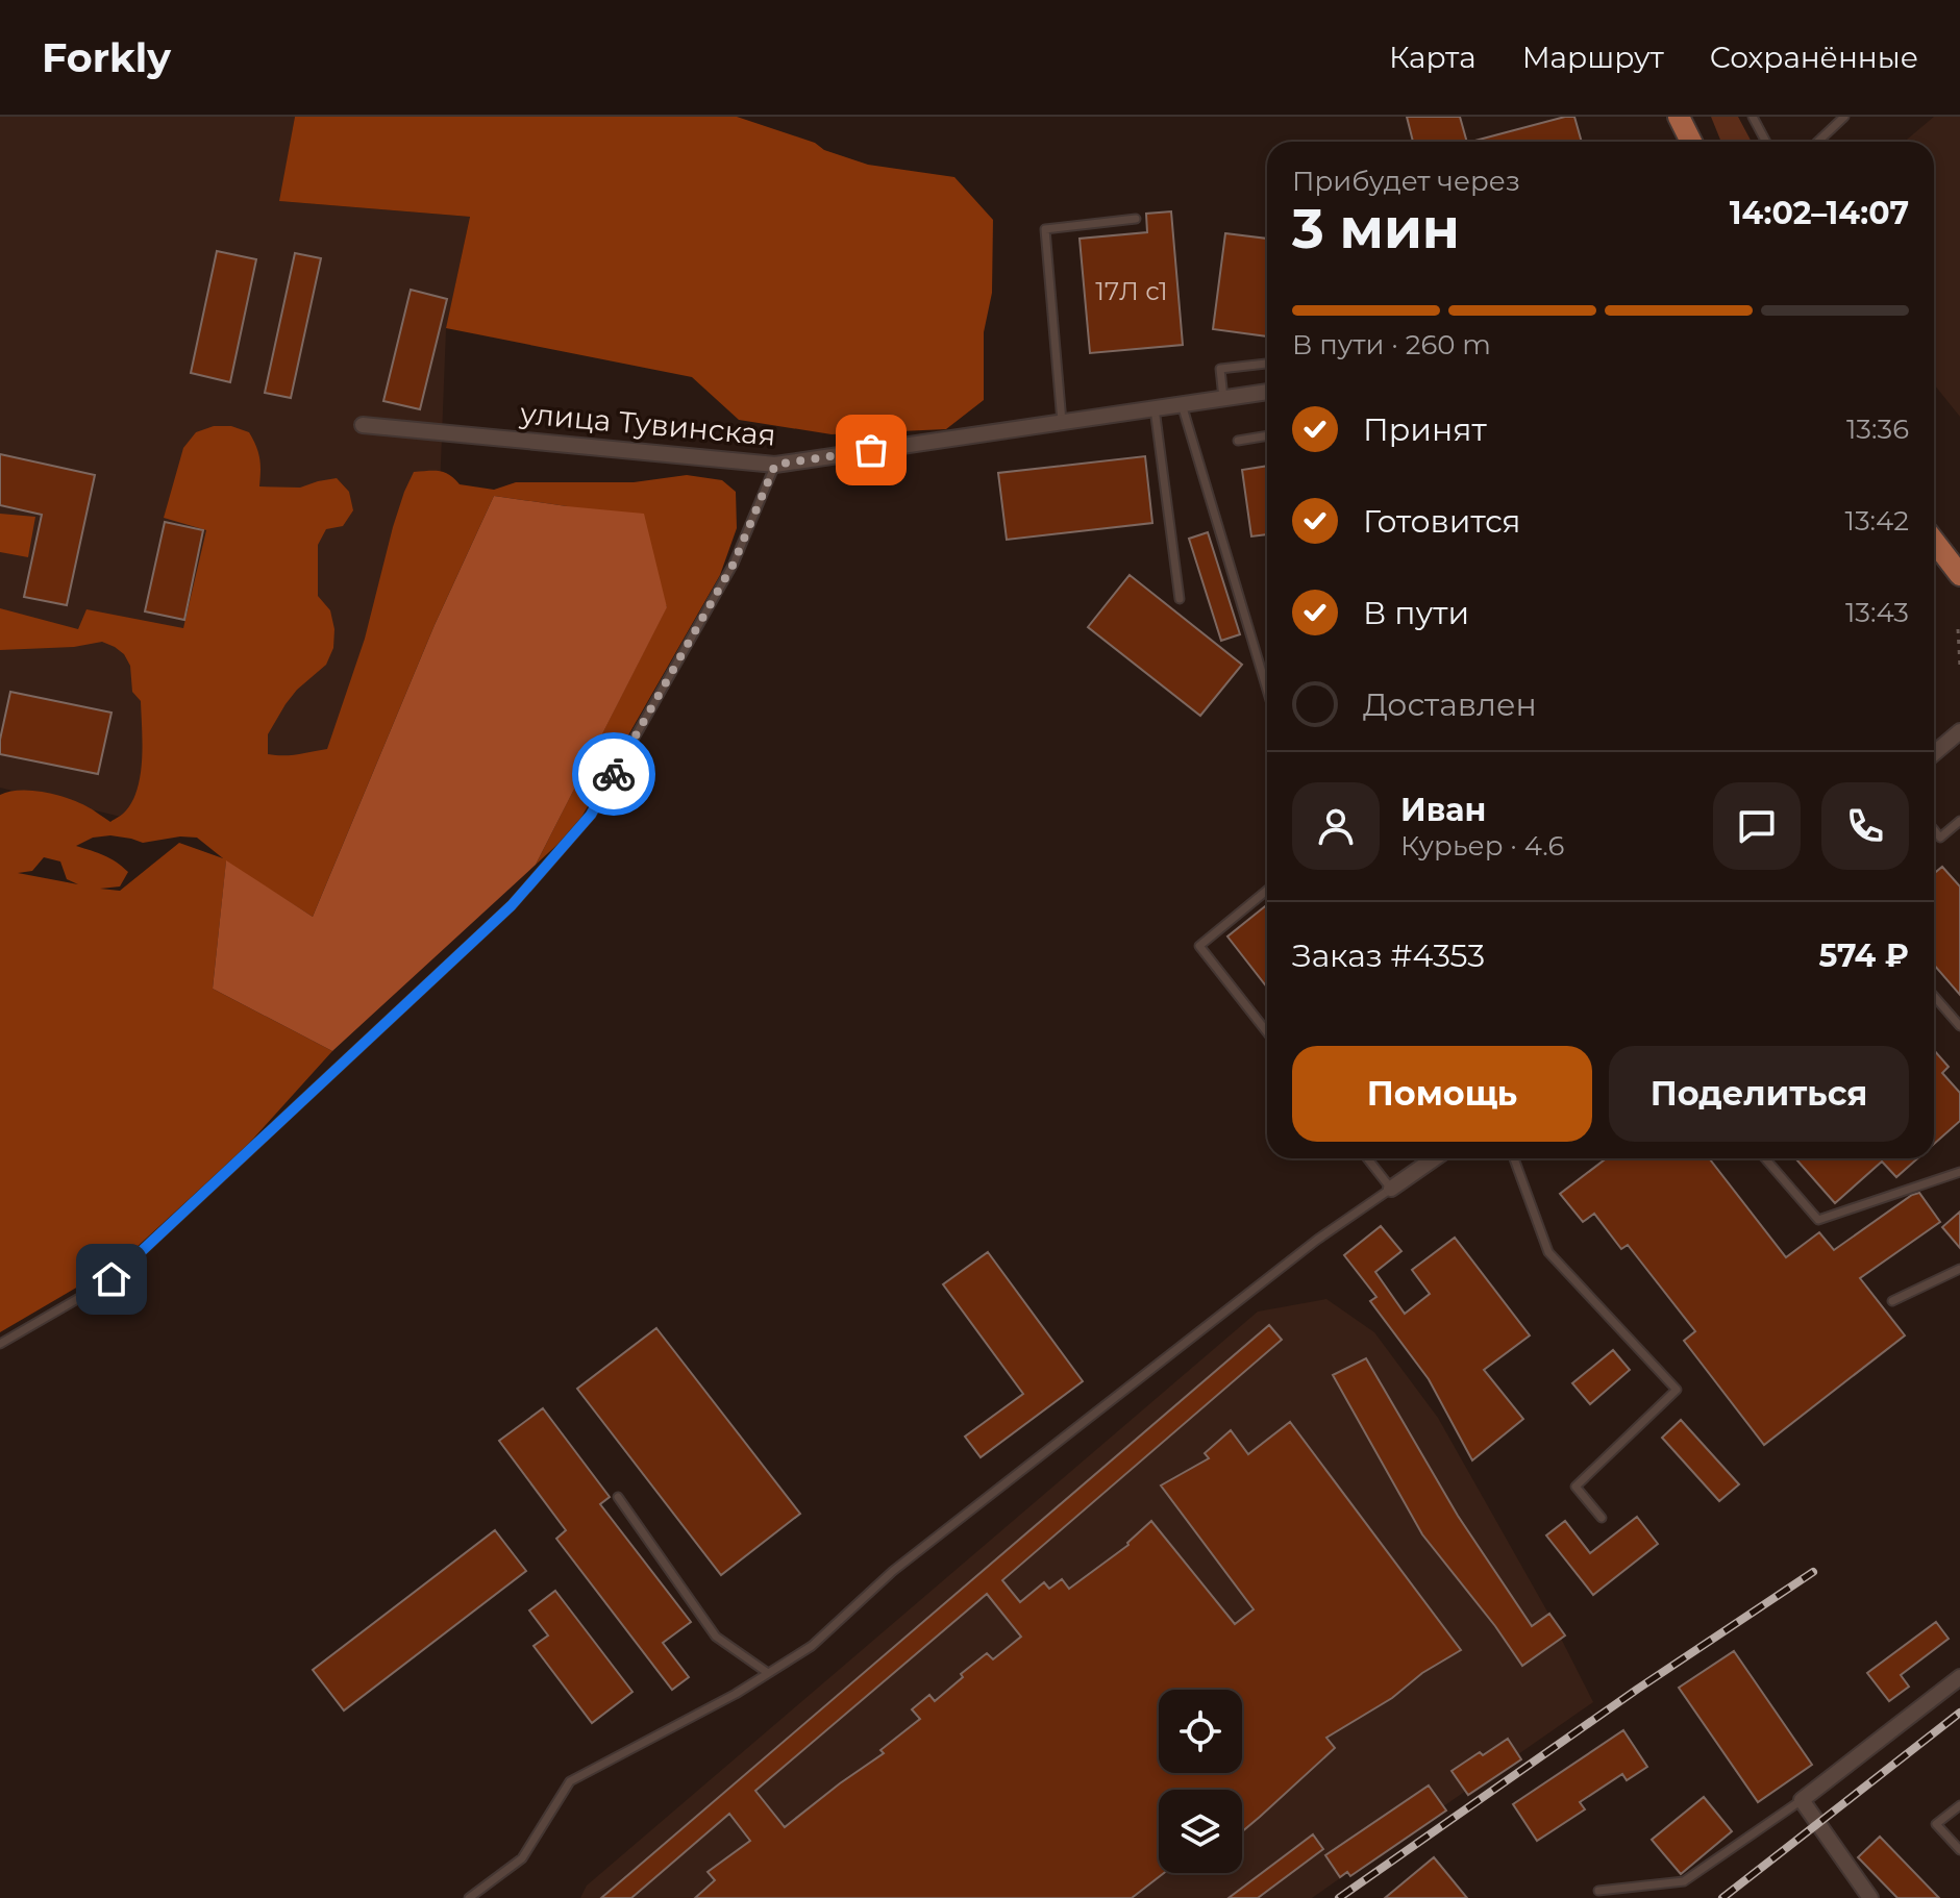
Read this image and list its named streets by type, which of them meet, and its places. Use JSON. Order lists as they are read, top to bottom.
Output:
{
  "streets": {
    "street": ["улица Тувинская"]
  },
  "house_numbers": ["17Л с1"],
  "page": {
    "header": "Forkly",
    "nav": ["Карта", "Маршрут", "Сохранённые"],
    "heading": ["3 мин", "Прибудет через", "14:02–14:07"],
    "panel": [
      "Иван",
      "Курьер · 4.6",
      "Заказ #4353",
      "574 ₽"
    ],
    "bar": "В пути · 260 m",
    "list": [
      ["Принят", "13:36"],
      ["Готовится", "13:42"],
      ["В пути", "13:43"],
      "Доставлен"
    ],
    "buttons": ["Помощь", "Поделиться"]
  }
}
